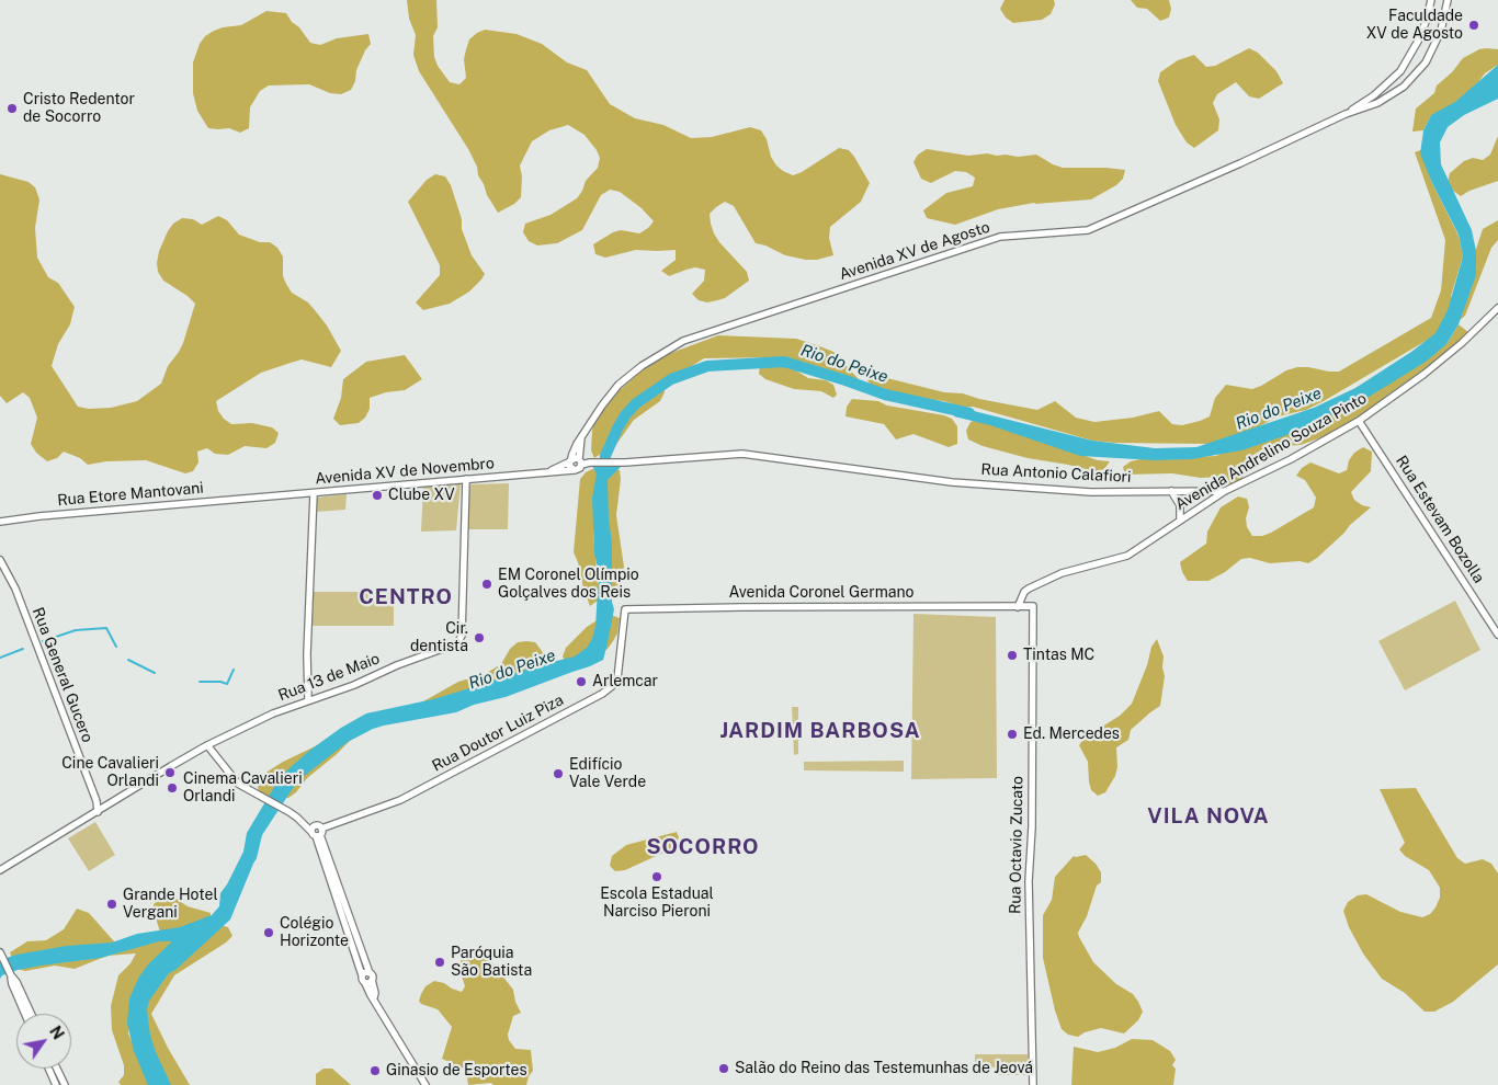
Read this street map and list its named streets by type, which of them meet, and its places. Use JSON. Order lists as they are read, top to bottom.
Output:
{
  "streets": {
    "street": [
      "Avenida XV de Agosto",
      "Avenida Andrelino Souza Pinto",
      "Avenida XV de Novembro",
      "Rua Antonio Calafiori",
      "Rua Etore Mantovani",
      "Rua Estevam Bozolla",
      "Avenida Coronel Germano",
      "Rua General Gucero",
      "Rua 13 de Maio",
      "Rua Doutor Luiz Piza",
      "Rua Octavio Zucato"
    ]
  },
  "crossings": [
    ["Avenida XV de Agosto", "Avenida XV de Novembro"],
    ["Avenida XV de Agosto", "Rua Antonio Calafiori"],
    ["Avenida Andrelino Souza Pinto", "Rua Antonio Calafiori"],
    ["Avenida Andrelino Souza Pinto", "Rua Estevam Bozolla"],
    ["Avenida Andrelino Souza Pinto", "Avenida Coronel Germano"],
    ["Avenida XV de Novembro", "Rua Antonio Calafiori"],
    ["Avenida XV de Novembro", "Rua Etore Mantovani"],
    ["Avenida XV de Novembro", "Rua 13 de Maio"],
    ["Avenida Coronel Germano", "Rua Doutor Luiz Piza"],
    ["Avenida Coronel Germano", "Rua Octavio Zucato"],
    ["Rua General Gucero", "Rua 13 de Maio"]
  ],
  "districts": [
    "CENTRO",
    "JARDIM BARBOSA",
    "VILA NOVA",
    "SOCORRO"
  ],
  "water": ["Rio do Peixe"],
  "places": [
    "Faculdade XV de Agosto",
    "Cristo Redentor de Socorro",
    "Clube XV",
    "EM Coronel Olímpio Golçalves dos Reis",
    "Cir. dentista",
    "Tintas MC",
    "Arlemcar",
    "Ed. Mercedes",
    "Cine Cavalieri Orlandi",
    "Edifício Vale Verde",
    "Cinema Cavalieri Orlandi",
    "Escola Estadual Narciso Pieroni",
    "Grande Hotel Vergani",
    "Colégio Horizonte",
    "Paróquia São Batista",
    "Salão do Reino das Testemunhas de Jeová",
    "Ginasio de Esportes"
  ],
  "north": "top right"
}
